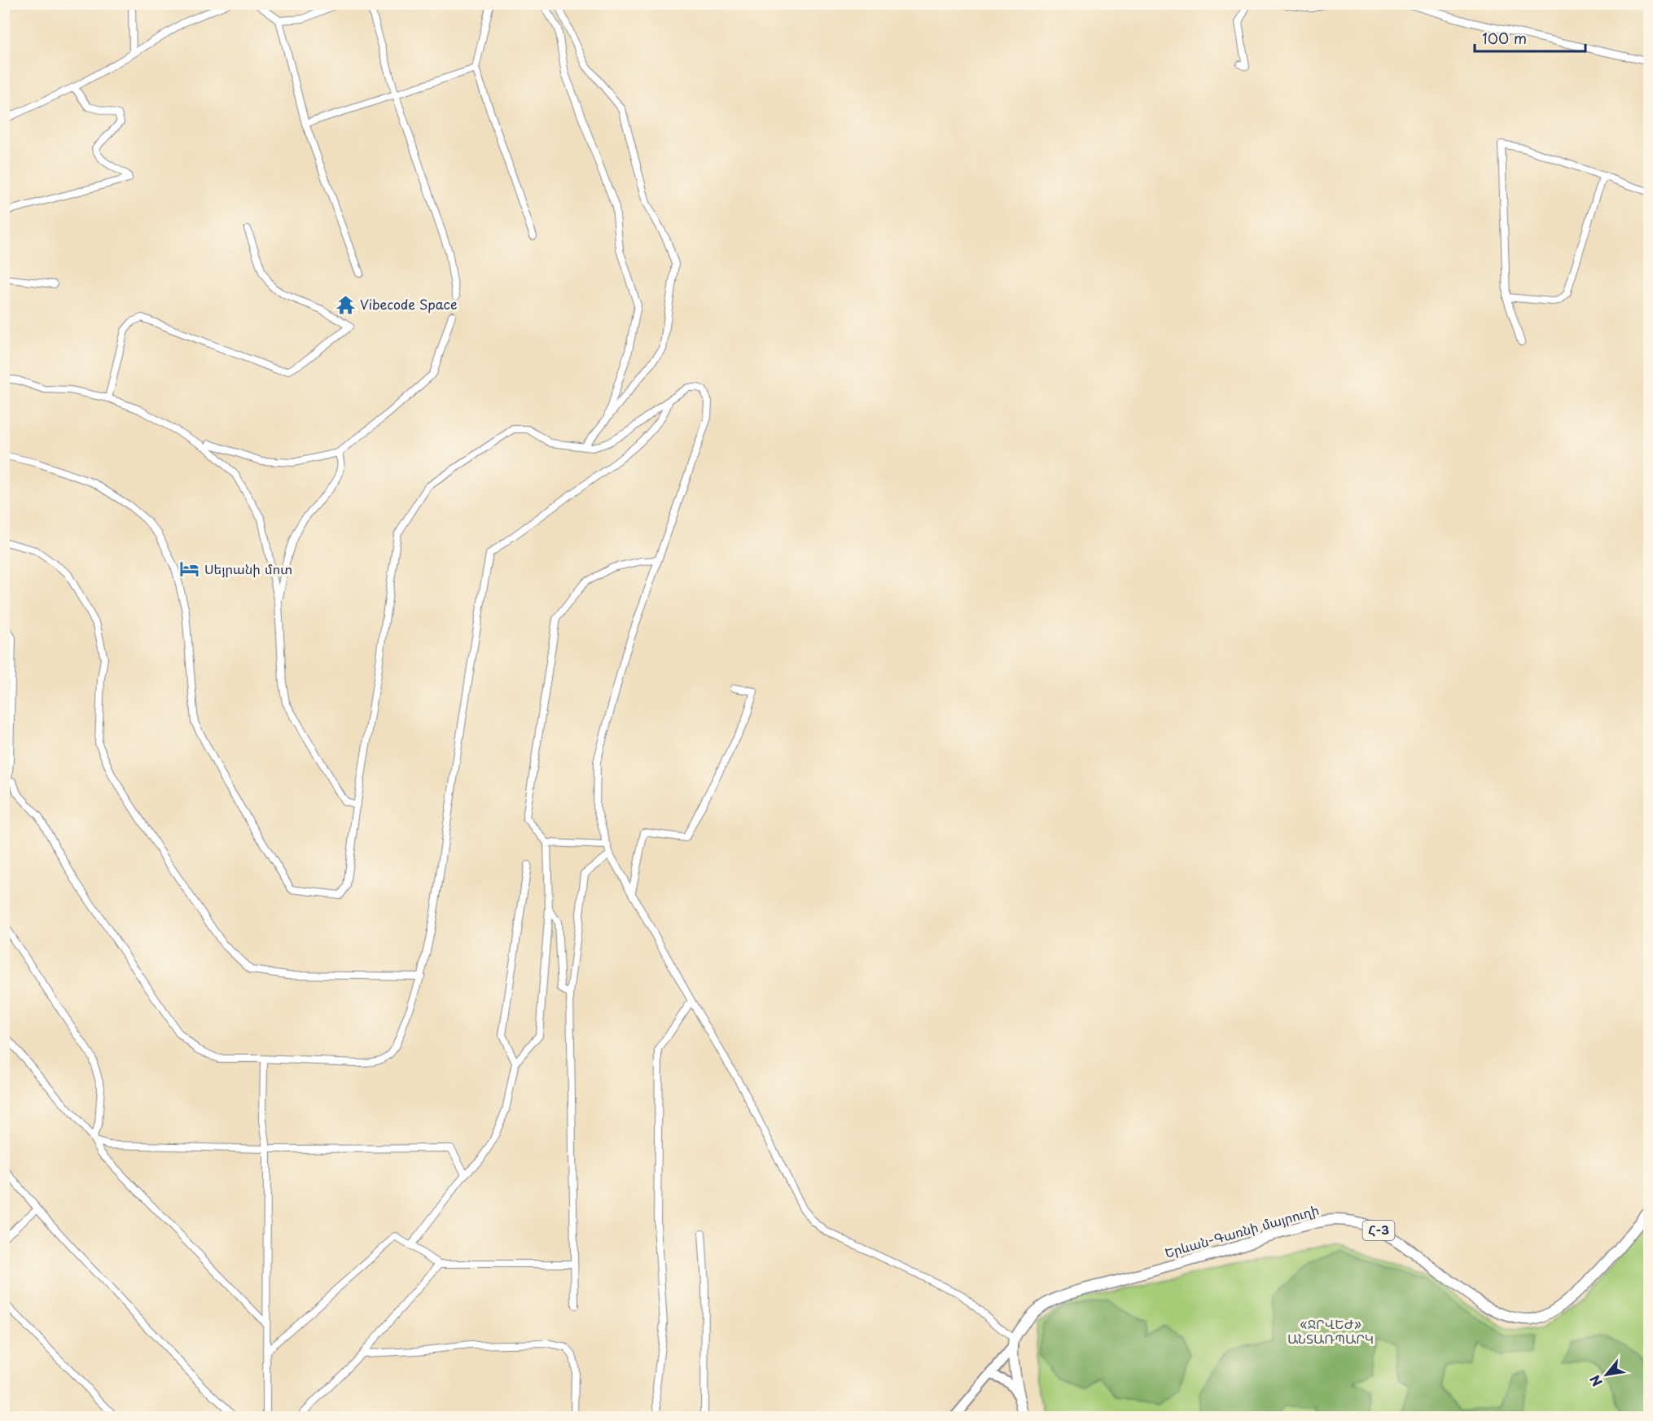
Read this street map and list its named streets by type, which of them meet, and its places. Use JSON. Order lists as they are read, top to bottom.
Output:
{
  "streets": {
    "main road": ["Հ-3", "Երևան-Գառնի մայրուղի"]
  },
  "parks": ["«ՋՐՎԵԺ» ԱՆՏԱՌՊԱՐԿ"],
  "places": {
    "temple": ["Vibecode Space"],
    "hotel": ["Սեյրանի մոտ"]
  },
  "scale_bar": "100 m",
  "north": "bottom left"
}
